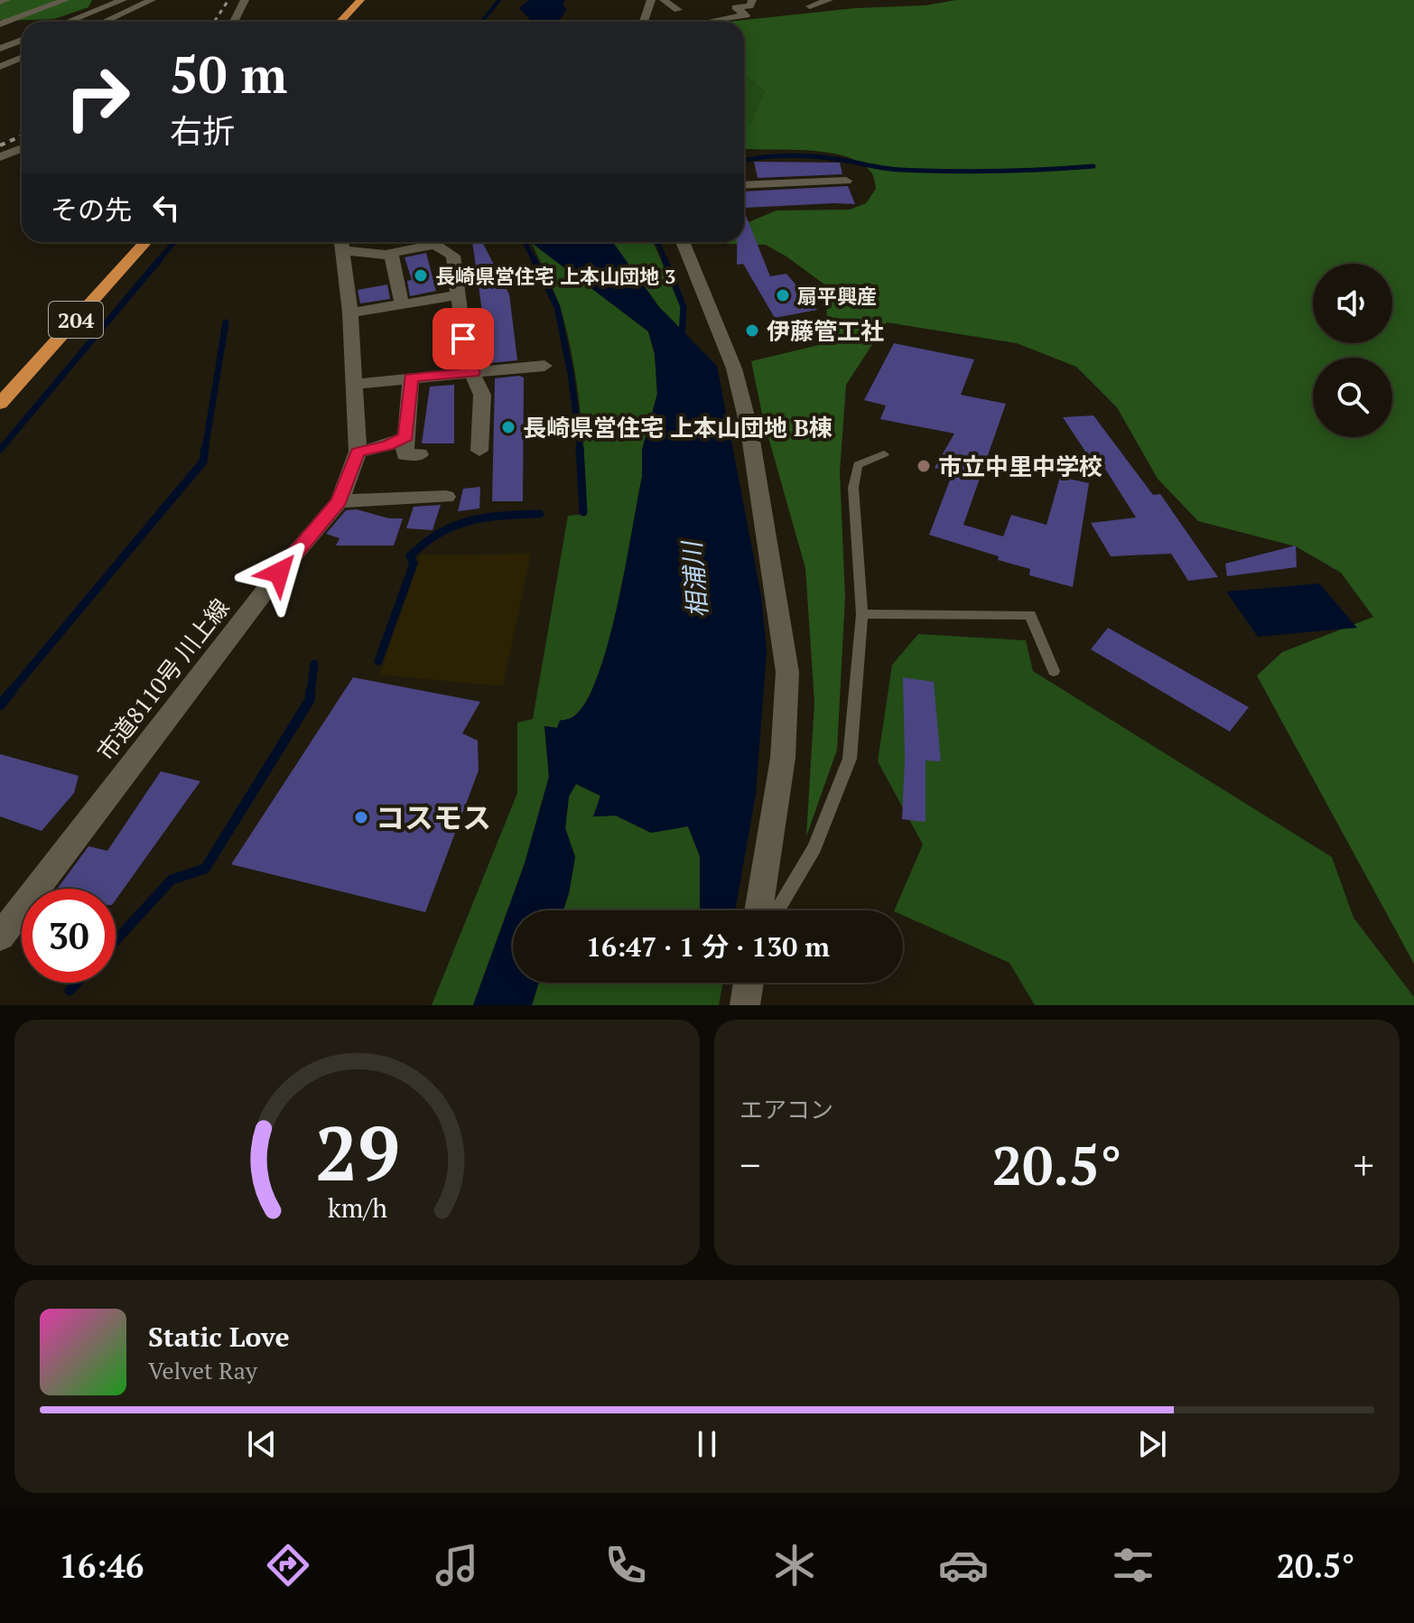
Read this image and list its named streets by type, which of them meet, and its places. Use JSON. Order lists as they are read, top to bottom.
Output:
{
  "streets": {
    "highway": ["204"],
    "street": ["市道8110号 川上線"]
  },
  "water": ["相浦川"],
  "places": [
    "長崎県営住宅 上本山団地 3",
    "扇平興産",
    "伊藤管工社",
    "長崎県営住宅 上本山団地 B棟",
    "市立中里中学校",
    "コスモス"
  ],
  "page": {
    "turn": ["50 m", "右折"],
    "then": "その先",
    "limit": "30",
    "trip": "16:47 · 1 分 · 130 m",
    "tile": "エアコン",
    "heat": ["−", "20.5°", "+"],
    "song": ["Static Love", "Velvet Ray"],
    "tabs": ["16:46", "20.5°"],
    "gauge": ["29", "km/h"]
  }
}
